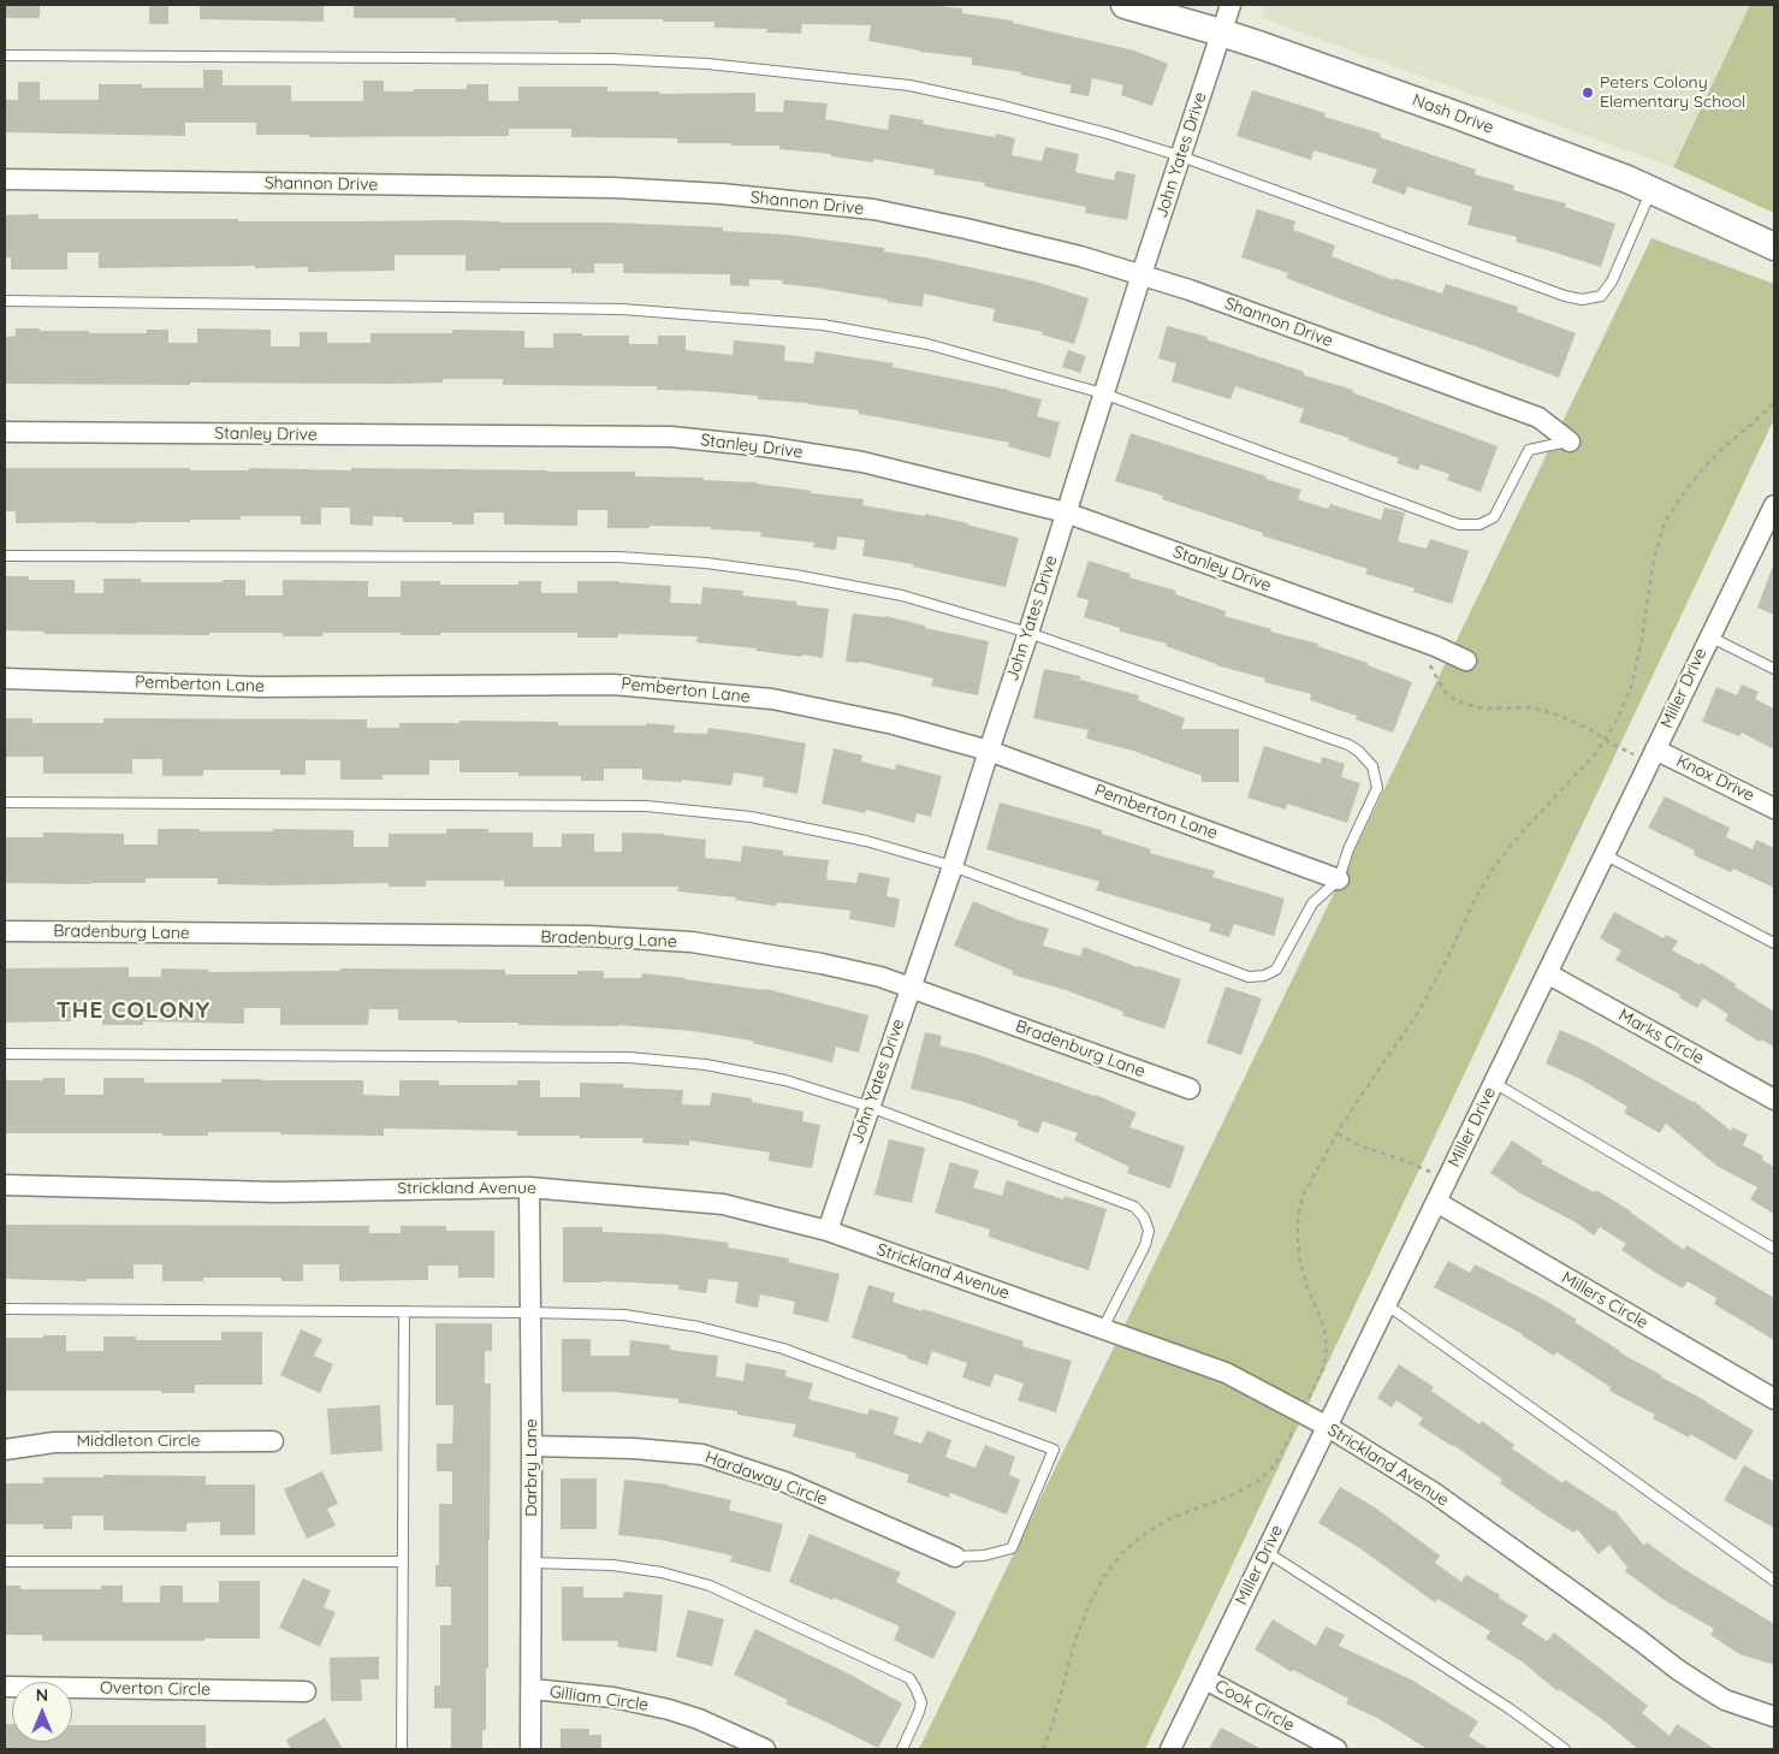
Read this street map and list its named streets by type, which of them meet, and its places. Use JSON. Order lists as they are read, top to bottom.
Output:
{
  "streets": {
    "street": [
      "Nash Drive",
      "John Yates Drive",
      "Shannon Drive",
      "Stanley Drive",
      "Pemberton Lane",
      "Miller Drive",
      "Knox Drive",
      "Bradenburg Lane",
      "Marks Circle",
      "Strickland Avenue",
      "Millers Circle",
      "Middleton Circle",
      "Darbry Lane",
      "Hardaway Circle",
      "Overton Circle",
      "Gilliam Circle",
      "Cook Circle"
    ]
  },
  "crossings": [
    ["Nash Drive", "John Yates Drive"],
    ["John Yates Drive", "Shannon Drive"],
    ["John Yates Drive", "Stanley Drive"],
    ["John Yates Drive", "Pemberton Lane"],
    ["John Yates Drive", "Bradenburg Lane"],
    ["John Yates Drive", "Strickland Avenue"],
    ["Miller Drive", "Knox Drive"],
    ["Miller Drive", "Marks Circle"],
    ["Miller Drive", "Strickland Avenue"],
    ["Miller Drive", "Millers Circle"],
    ["Miller Drive", "Cook Circle"],
    ["Strickland Avenue", "Darbry Lane"],
    ["Darbry Lane", "Hardaway Circle"],
    ["Darbry Lane", "Gilliam Circle"]
  ],
  "districts": ["THE COLONY"],
  "places": ["Peters Colony Elementary School"],
  "north": "top"
}
